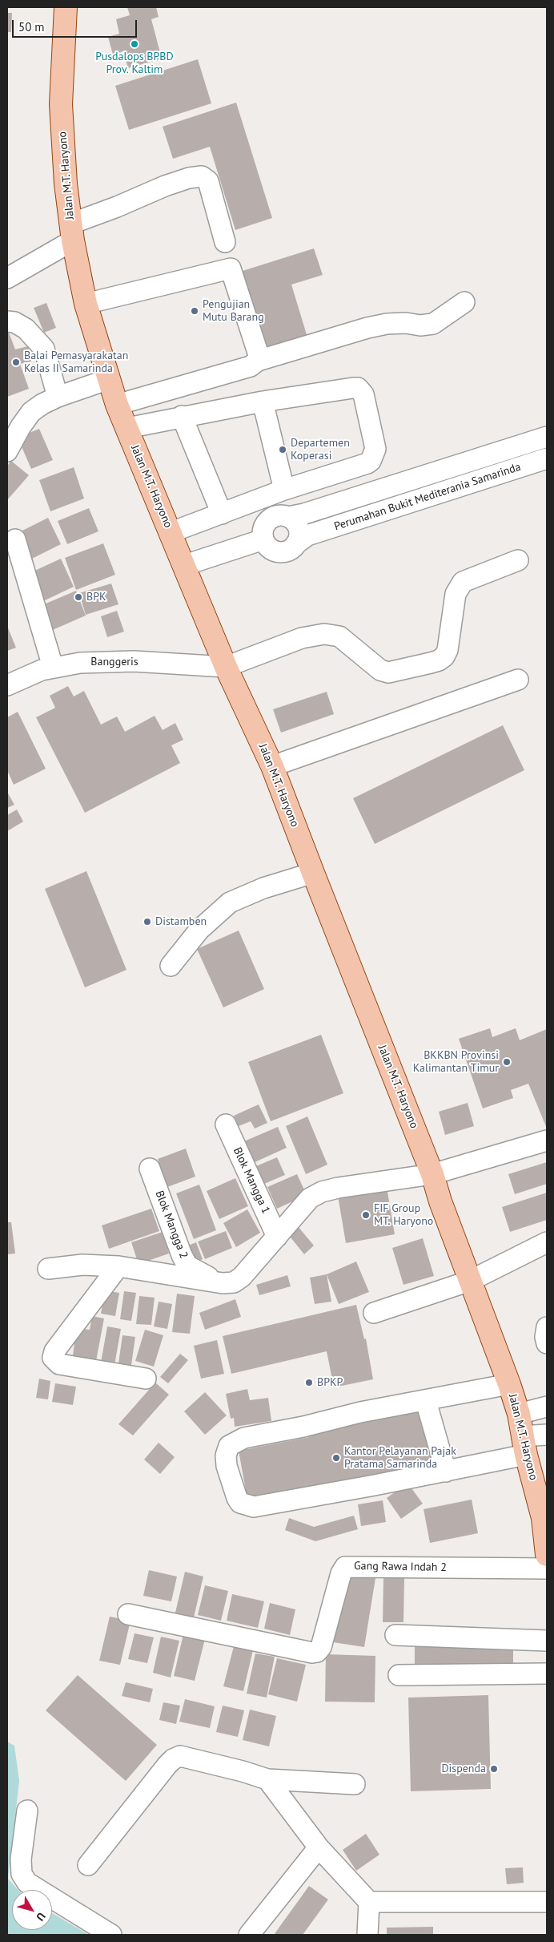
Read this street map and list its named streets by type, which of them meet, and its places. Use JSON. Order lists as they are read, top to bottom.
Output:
{
  "streets": {
    "main road": ["Jalan M.T. Haryono"],
    "street": [
      "Perumahan Bukit Mediterania Samarinda",
      "Banggeris",
      "Blok Mangga 1",
      "Blok Mangga 2",
      "Gang Rawa Indah 2"
    ]
  },
  "crossings": [
    ["Jalan M.T. Haryono", "Banggeris"]
  ],
  "places": [
    "Pusdalops BPBD Prov. Kaltim",
    "Pengujian Mutu Barang",
    "Balai Pemasyarakatan Kelas II Samarinda",
    "Departemen Koperasi",
    "BPK",
    "Distamben",
    "BKKBN Provinsi Kalimantan Timur",
    "FIF Group MT. Haryono",
    "BPKP",
    "Kantor Pelayanan Pajak Pratama Samarinda",
    "Dispenda"
  ],
  "scale_bar": "50 m",
  "north": "bottom right"
}
